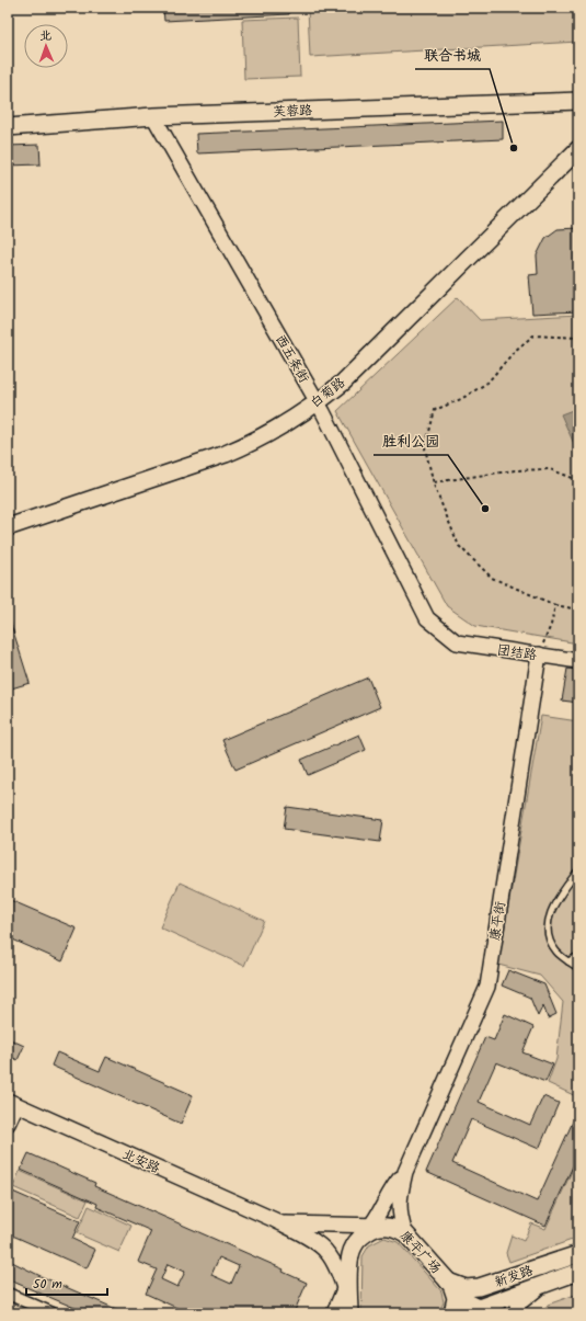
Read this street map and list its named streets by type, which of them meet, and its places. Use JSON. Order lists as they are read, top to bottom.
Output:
{
  "streets": {
    "main road": [
      "芙蓉路",
      "白菊路",
      "康平广场",
      "新发路"
    ],
    "street": [
      "西五条街",
      "团结路",
      "康平街",
      "北安路"
    ]
  },
  "crossings": [
    ["芙蓉路", "西五条街"],
    ["西五条街", "白菊路"],
    ["西五条街", "团结路"],
    ["团结路", "康平街"],
    ["康平广场", "新发路"]
  ],
  "places": ["联合书城", "胜利公园"],
  "scale_bar": "50 m",
  "north": "top"
}
